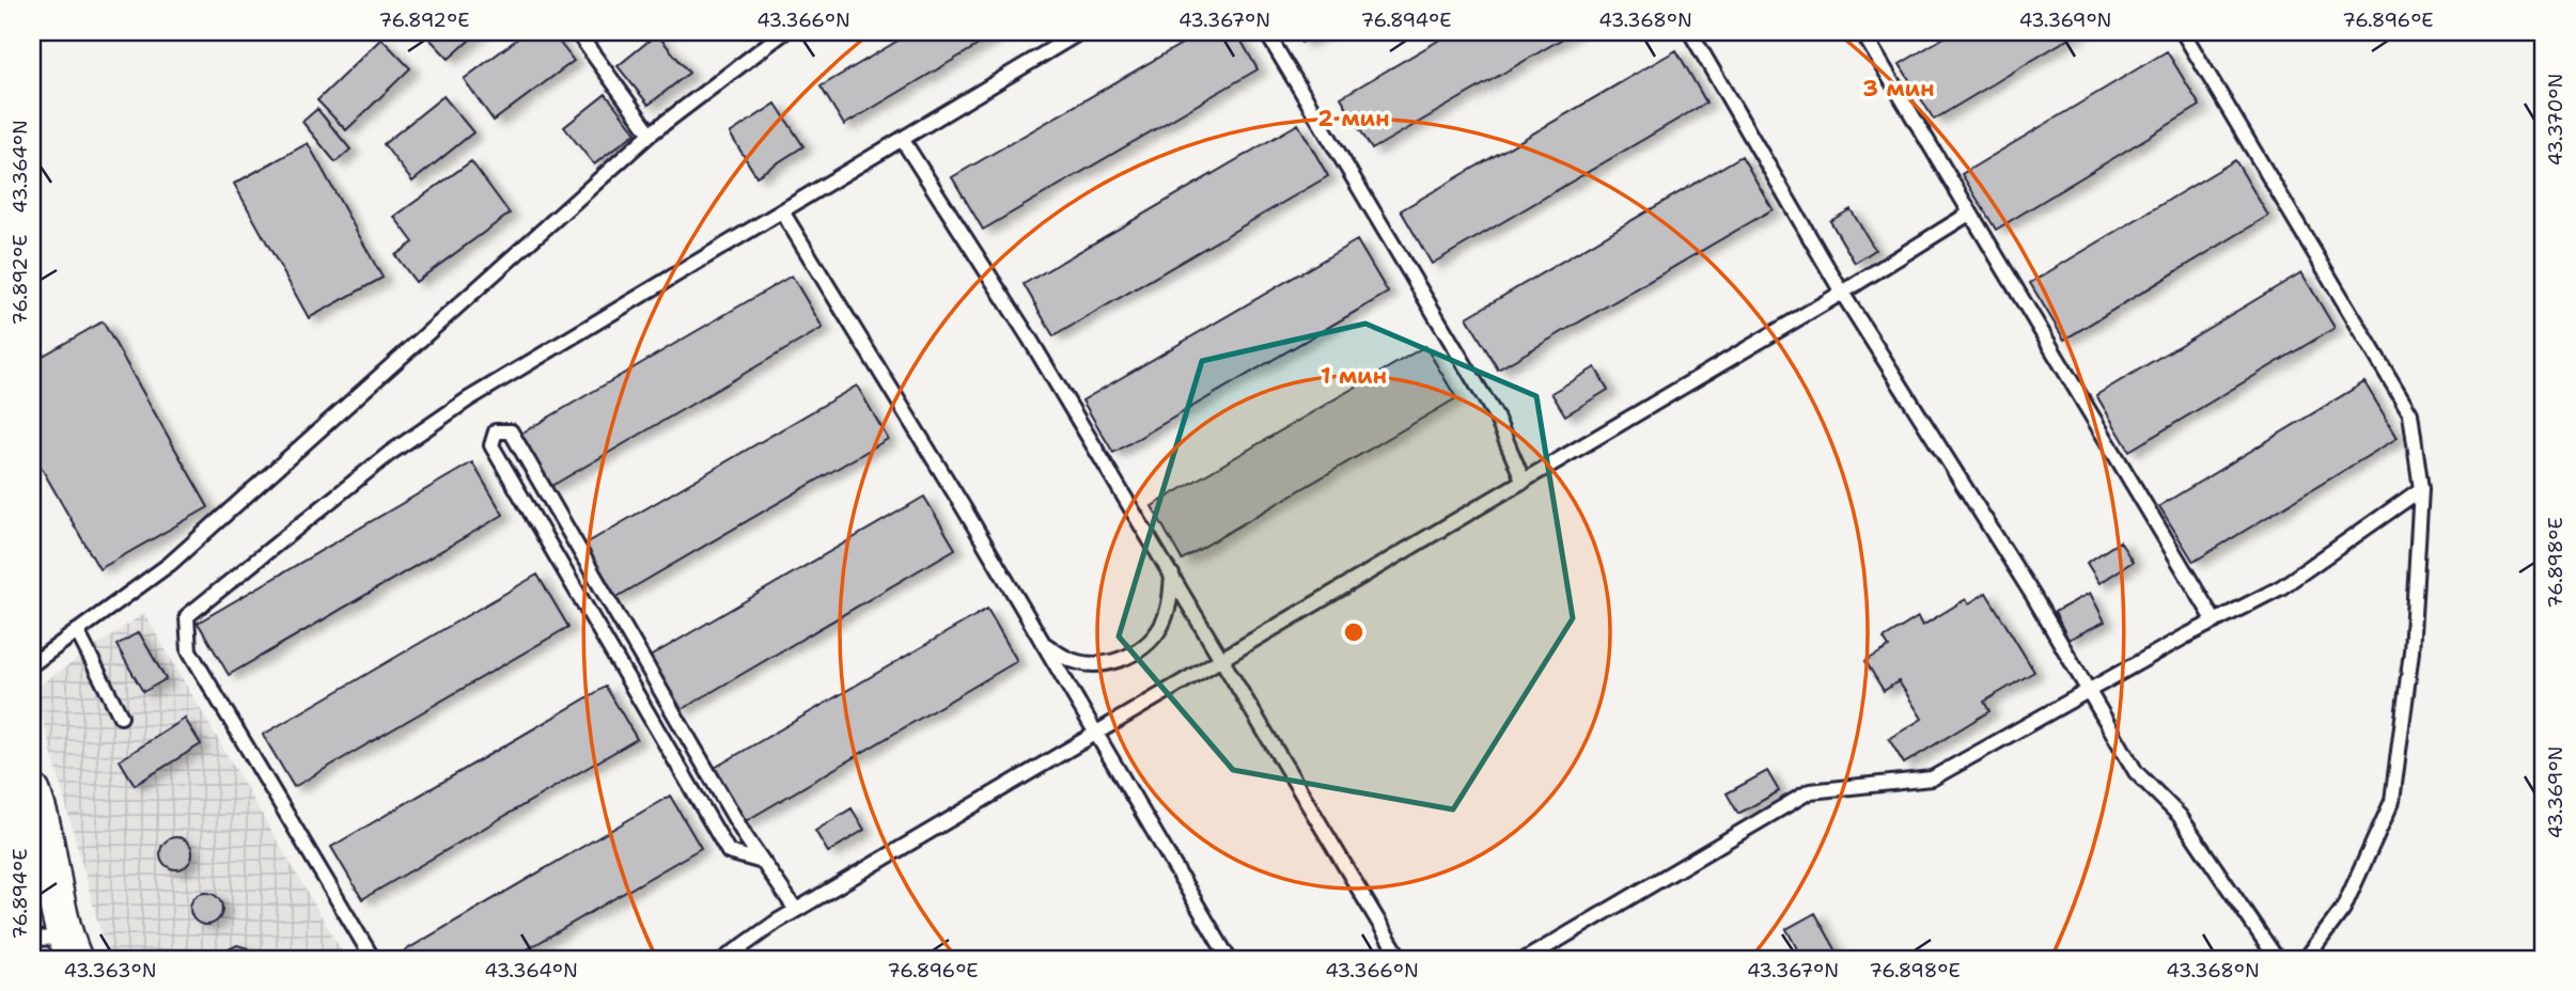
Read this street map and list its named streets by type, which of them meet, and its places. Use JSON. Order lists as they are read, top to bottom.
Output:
{
  "coordinates": [
    "76.892°E",
    "43.366°N",
    "43.367°N",
    "76.894°E",
    "43.368°N",
    "43.369°N",
    "76.896°E",
    "43.370°N",
    "43.364°N",
    "76.898°E",
    "43.363°N"
  ],
  "rings": ["3 мин", "2 мин", "1 мин"]
}
